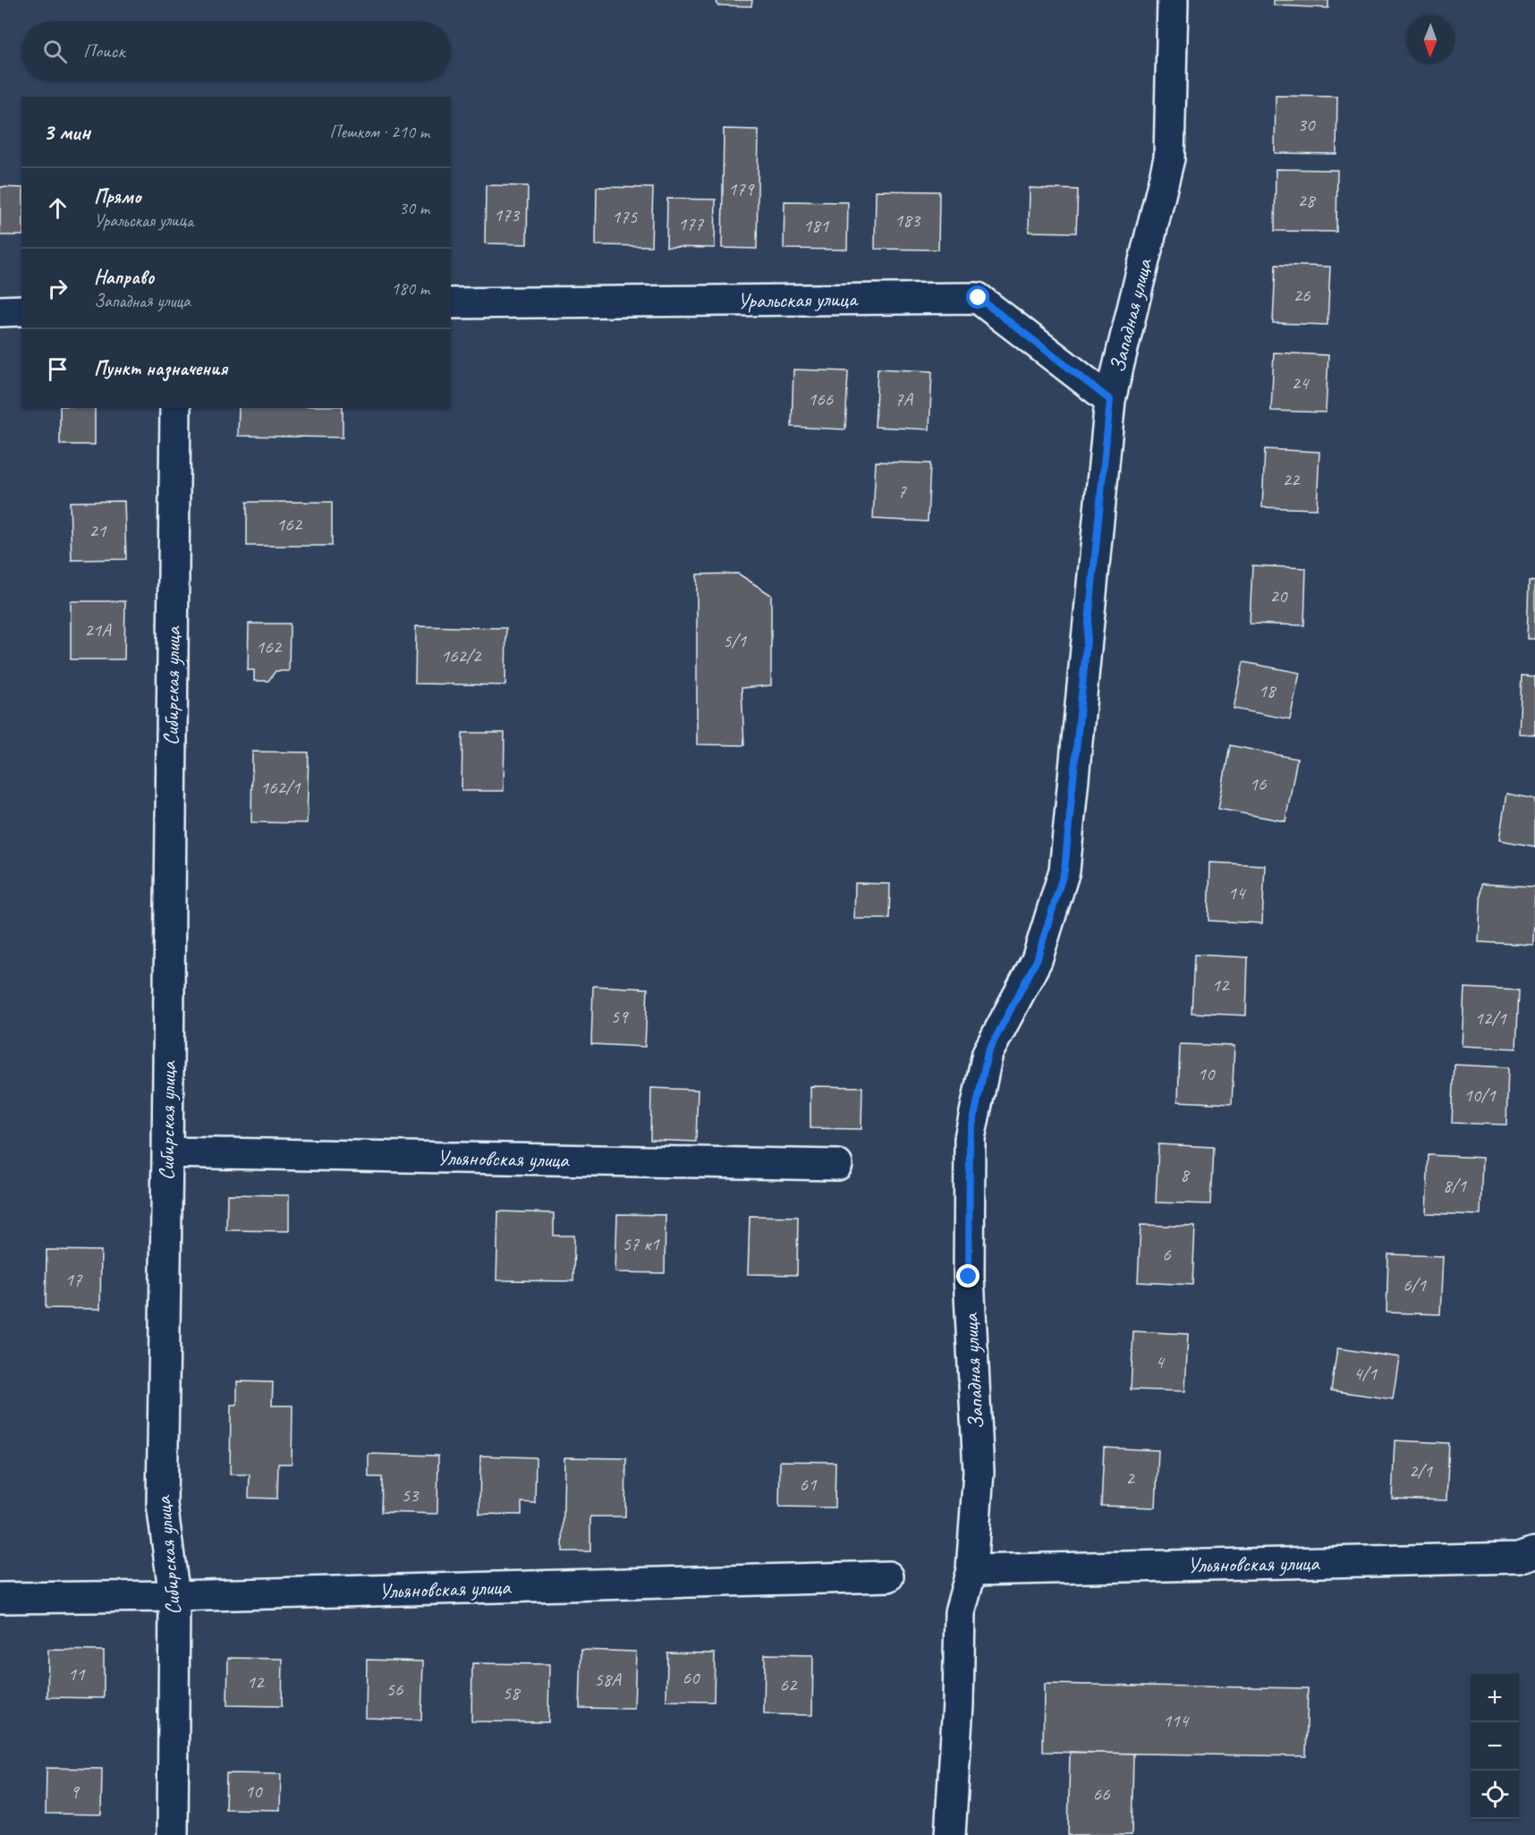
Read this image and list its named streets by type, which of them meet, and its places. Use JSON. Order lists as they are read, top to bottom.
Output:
{
  "streets": {
    "street": [
      "Уральская улица",
      "Западная улица",
      "Сибирская улица",
      "Ульяновская улица"
    ]
  },
  "crossings": [
    ["Уральская улица", "Западная улица"],
    ["Западная улица", "Ульяновская улица"],
    ["Сибирская улица", "Ульяновская улица"]
  ],
  "house_numbers": [
    "30",
    "179",
    "28",
    "173",
    "175",
    "183",
    "177",
    "181",
    "26",
    "24",
    "166",
    "7А",
    "22",
    "7",
    "162",
    "21",
    "20",
    "21А",
    "5/1",
    "162",
    "162/2",
    "18",
    "16",
    "162/1",
    "14",
    "12",
    "59",
    "12/1",
    "10",
    "10/1",
    "8",
    "8/1",
    "57 к1",
    "6",
    "17",
    "6/1",
    "4",
    "4/1",
    "2/1",
    "2",
    "61",
    "53",
    "11",
    "60",
    "58А",
    "12",
    "62",
    "56",
    "58",
    "114",
    "9",
    "10",
    "66"
  ],
  "north": "bottom",
  "page": {
    "search": "Поиск",
    "heading": ["3 мин", "Пешком · 210 m"],
    "list": [
      ["Прямо", "Уральская улица", "30 m"],
      ["Направо", "Западная улица", "180 m"],
      "Пункт назначения"
    ],
    "map_buttons": ["+", "−"]
  }
}
